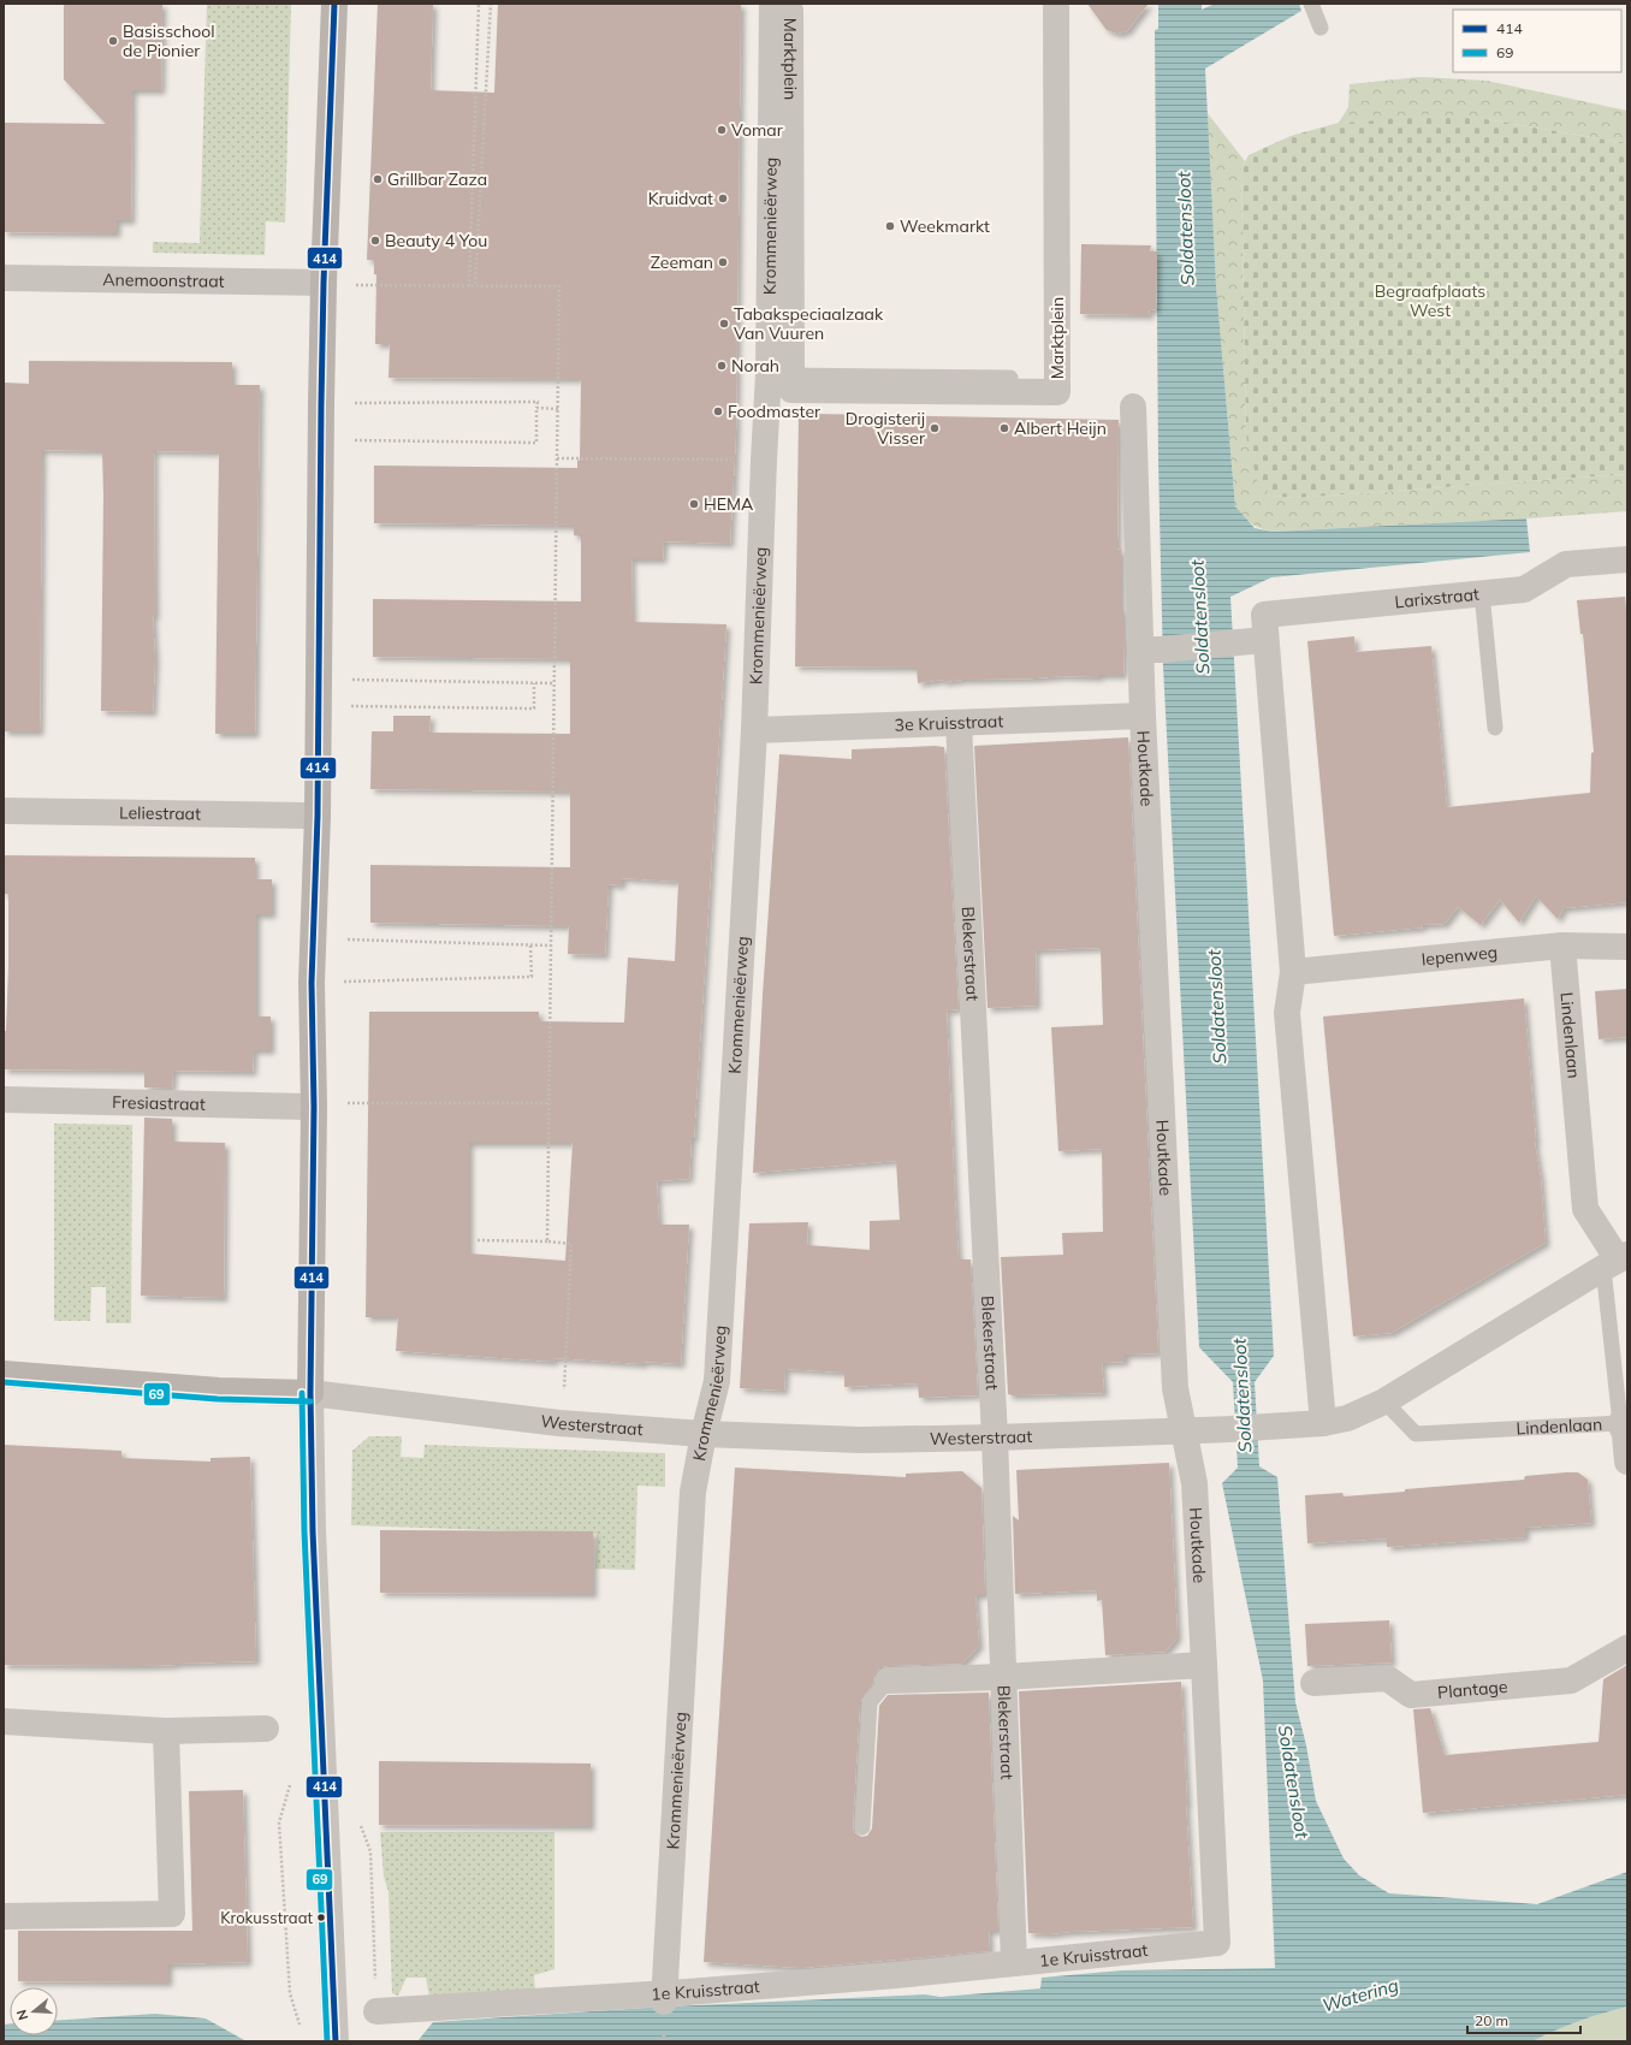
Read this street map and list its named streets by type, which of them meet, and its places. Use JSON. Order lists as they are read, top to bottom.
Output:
{
  "streets": {
    "street": [
      "Marktplein",
      "Krommenieërweg",
      "Anemoonstraat",
      "Larixstraat",
      "3e Kruisstraat",
      "Houtkade",
      "Leliestraat",
      "Blekerstraat",
      "Iepenweg",
      "Lindenlaan",
      "Fresiastraat",
      "Westerstraat",
      "Plantage",
      "1e Kruisstraat"
    ]
  },
  "crossings": [
    ["Marktplein", "Krommenieërweg"],
    ["Krommenieërweg", "3e Kruisstraat"],
    ["Krommenieërweg", "Westerstraat"],
    ["Krommenieërweg", "1e Kruisstraat"],
    ["3e Kruisstraat", "Houtkade"],
    ["3e Kruisstraat", "Blekerstraat"],
    ["Houtkade", "Westerstraat"],
    ["Houtkade", "1e Kruisstraat"],
    ["Blekerstraat", "Westerstraat"],
    ["Blekerstraat", "1e Kruisstraat"],
    ["Iepenweg", "Lindenlaan"]
  ],
  "water": ["Soldatensloot", "Watering"],
  "parks": ["Begraafplaats West"],
  "places": [
    "Basisschool de Pionier",
    "Vomar",
    "Grillbar Zaza",
    "Kruidvat",
    "Weekmarkt",
    "Beauty 4 You",
    "Zeeman",
    "Tabakspeciaalzaak Van Vuuren",
    "Norah",
    "Foodmaster",
    "Drogisterij Visser",
    "Albert Heijn",
    "HEMA",
    "Krokusstraat"
  ],
  "lines": ["transit line 414", "transit line 69"],
  "legend": ["414", "69"],
  "scale_bar": "20 m",
  "north": "left"
}
